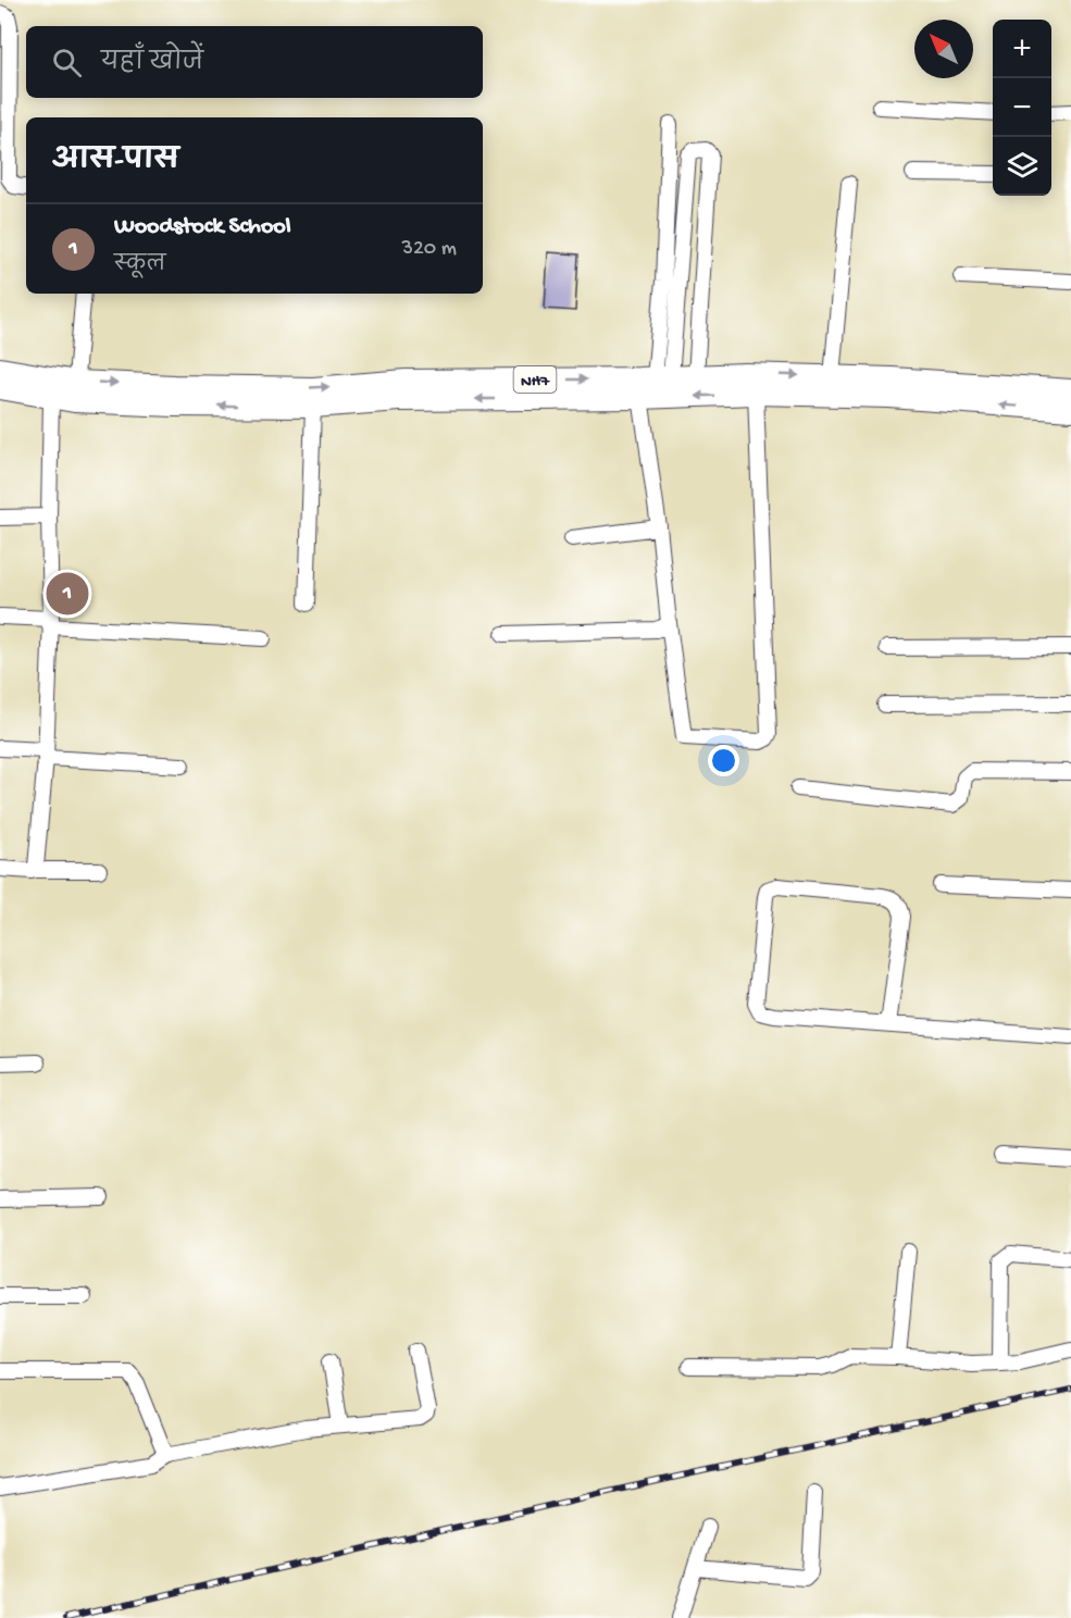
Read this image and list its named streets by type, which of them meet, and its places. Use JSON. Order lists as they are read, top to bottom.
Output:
{
  "streets": {
    "highway": ["NH7"]
  },
  "north": "top left",
  "page": {
    "map_buttons": ["+", "−"],
    "search": "यहाँ खोजें",
    "heading": "आस-पास",
    "list": [
      {
        "mark": "1",
        "name": "Woodstock School",
        "note": "स्कूल",
        "value": "320 m"
      }
    ],
    "pins": "1"
  }
}
